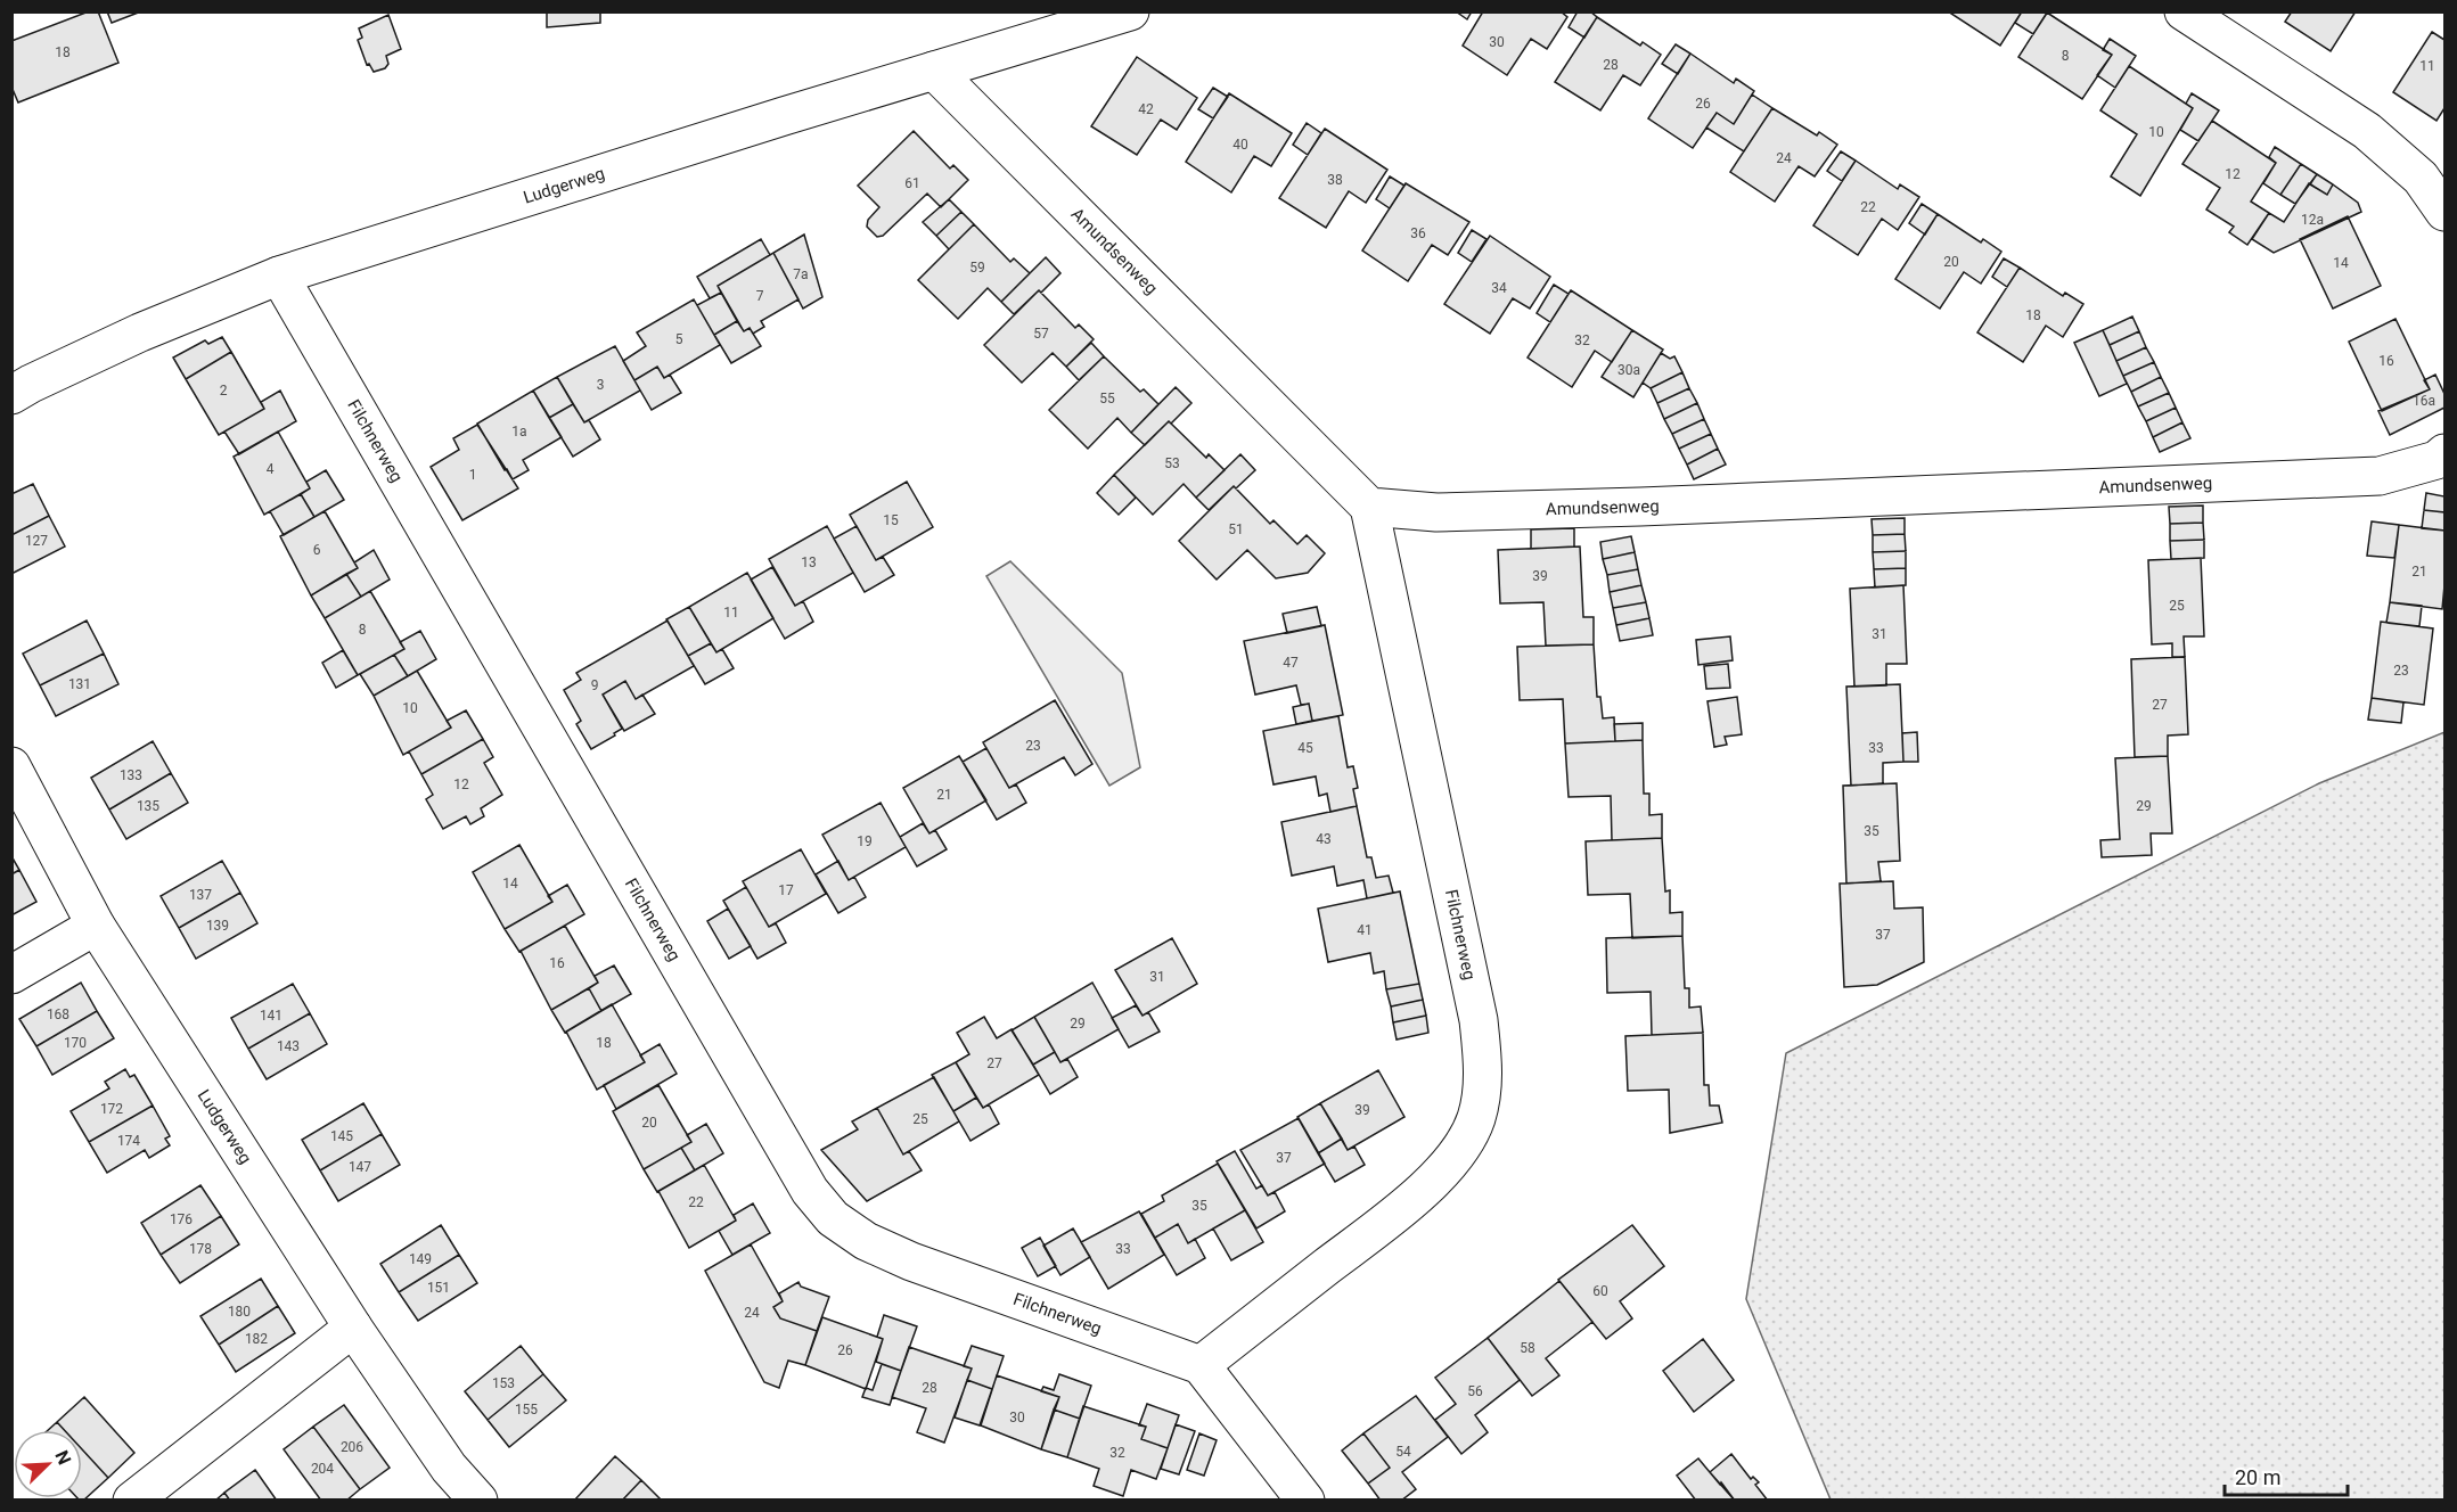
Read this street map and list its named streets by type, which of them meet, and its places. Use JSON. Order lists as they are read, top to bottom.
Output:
{
  "streets": {
    "street": ["Ludgerweg", "Amundsenweg", "Filchnerweg"]
  },
  "crossings": [
    ["Ludgerweg", "Amundsenweg"],
    ["Ludgerweg", "Filchnerweg"],
    ["Amundsenweg", "Filchnerweg"]
  ],
  "house_numbers": [
    "30",
    "18",
    "8",
    "28",
    "11",
    "26",
    "42",
    "10",
    "40",
    "24",
    "12",
    "38",
    "61",
    "22",
    "12a",
    "36",
    "20",
    "14",
    "59",
    "7a",
    "34",
    "7",
    "18",
    "57",
    "5",
    "32",
    "16",
    "30a",
    "3",
    "2",
    "55",
    "16a",
    "1a",
    "53",
    "4",
    "1",
    "15",
    "51",
    "127",
    "6",
    "13",
    "21",
    "39",
    "25",
    "11",
    "8",
    "31",
    "47",
    "23",
    "131",
    "9",
    "27",
    "10",
    "23",
    "45",
    "33",
    "133",
    "12",
    "21",
    "135",
    "29",
    "35",
    "43",
    "19",
    "14",
    "17",
    "137",
    "139",
    "41",
    "37",
    "16",
    "31",
    "168",
    "141",
    "29",
    "170",
    "18",
    "143",
    "27",
    "172",
    "39",
    "25",
    "20",
    "145",
    "174",
    "37",
    "147",
    "22",
    "35",
    "176",
    "178",
    "33",
    "149",
    "151",
    "60",
    "180",
    "24",
    "182",
    "58",
    "26",
    "153",
    "28",
    "56",
    "155",
    "30",
    "206",
    "54",
    "32",
    "204"
  ],
  "scale_bar": "20 m",
  "north": "top right"
}
